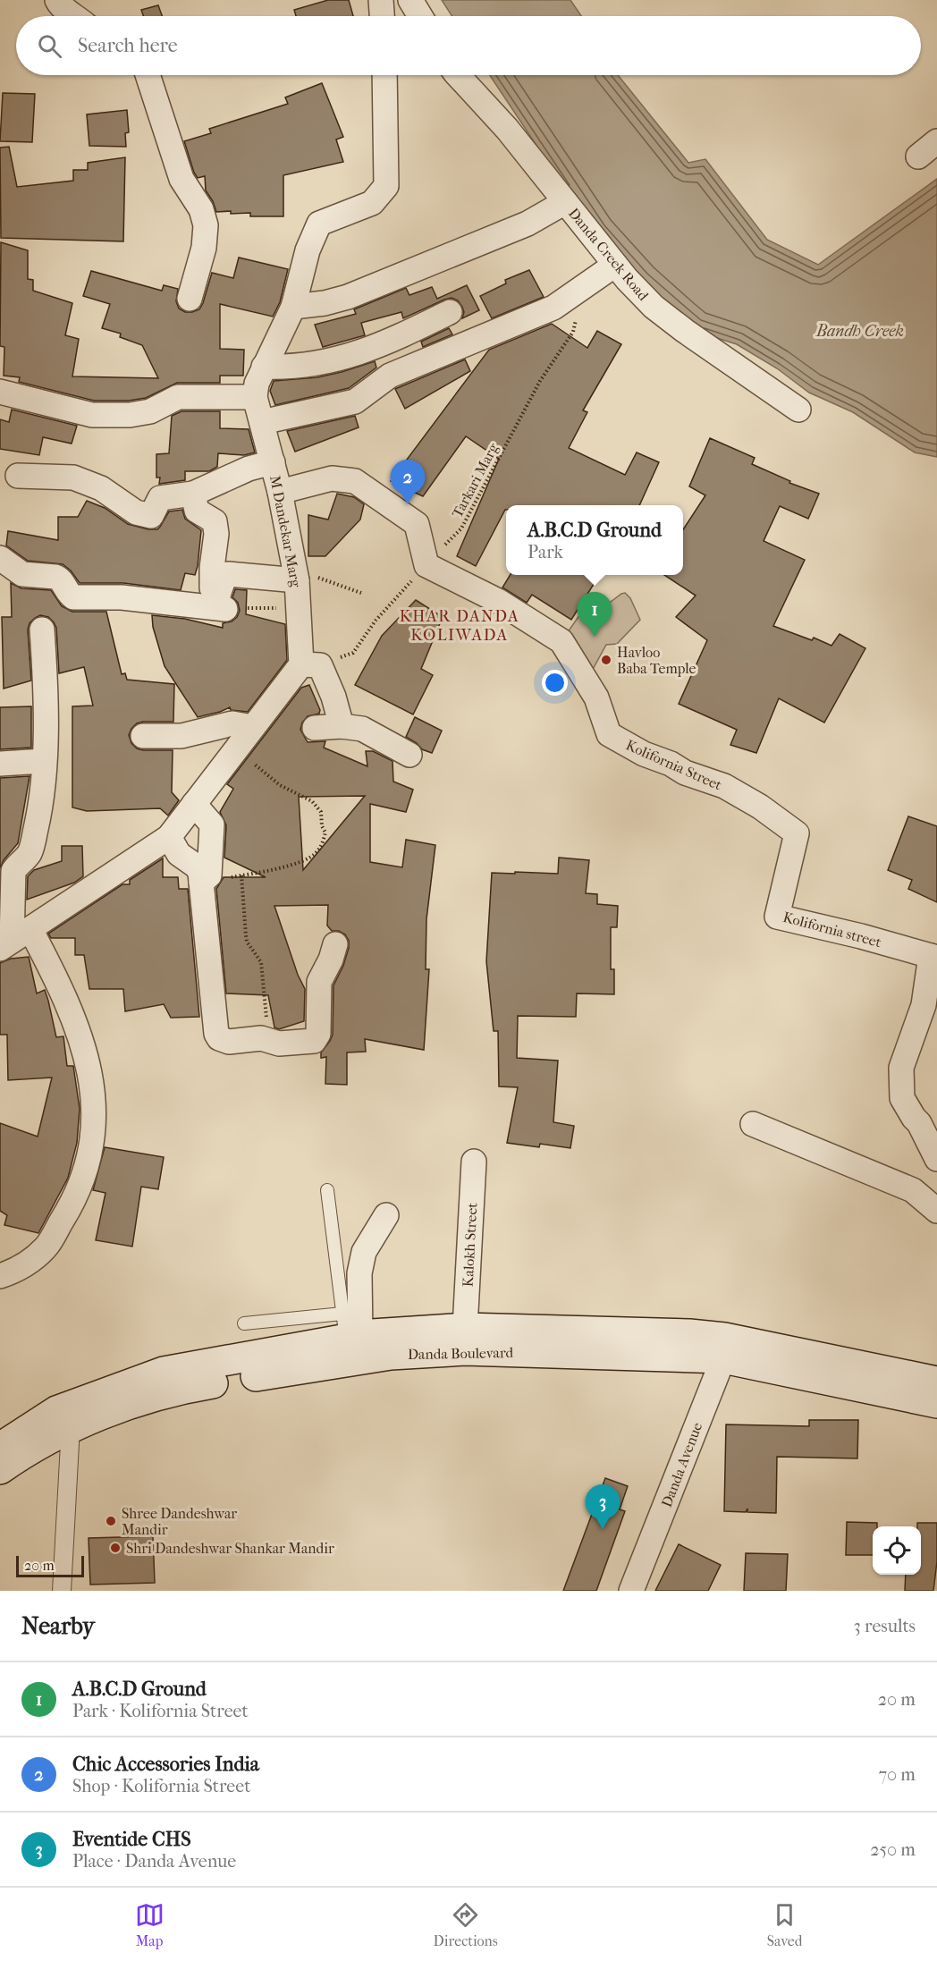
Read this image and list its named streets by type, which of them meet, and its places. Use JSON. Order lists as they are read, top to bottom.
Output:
{
  "streets": {
    "street": [
      "Danda Creek Road",
      "M Dandekar Marg",
      "Kolifornia Street",
      "Kolifornia street",
      "Kalokh Street",
      "Danda Avenue"
    ],
    "path": ["Tarkari Marg"]
  },
  "crossings": [
    ["Tarkari Marg", "M Dandekar Marg"],
    ["Tarkari Marg", "Kolifornia Street"],
    ["Kolifornia Street", "Kolifornia street"]
  ],
  "districts": ["KHAR DANDA KOLIWADA"],
  "water": ["Bandh Creek"],
  "places": ["Havloo Baba Temple", "Shree Dandeshwar Mandir", "Shri Dandeshwar Shankar Mandir"],
  "scale_bar": "20 m",
  "page": {
    "search": "Search here",
    "pins": ["2", "1", "3"],
    "popup": ["A.B.C.D Ground", "Park"],
    "scale": "20 m",
    "heading": ["Nearby", "3 results"],
    "list": [
      {
        "mark": "1",
        "name": "A.B.C.D Ground",
        "note": "Park · Kolifornia Street",
        "value": "20 m"
      },
      {
        "mark": "2",
        "name": "Chic Accessories India",
        "note": "Shop · Kolifornia Street",
        "value": "70 m"
      },
      {
        "mark": "3",
        "name": "Eventide CHS",
        "note": "Place · Danda Avenue",
        "value": "250 m"
      }
    ],
    "nav": ["Map", "Directions", "Saved"]
  }
}
